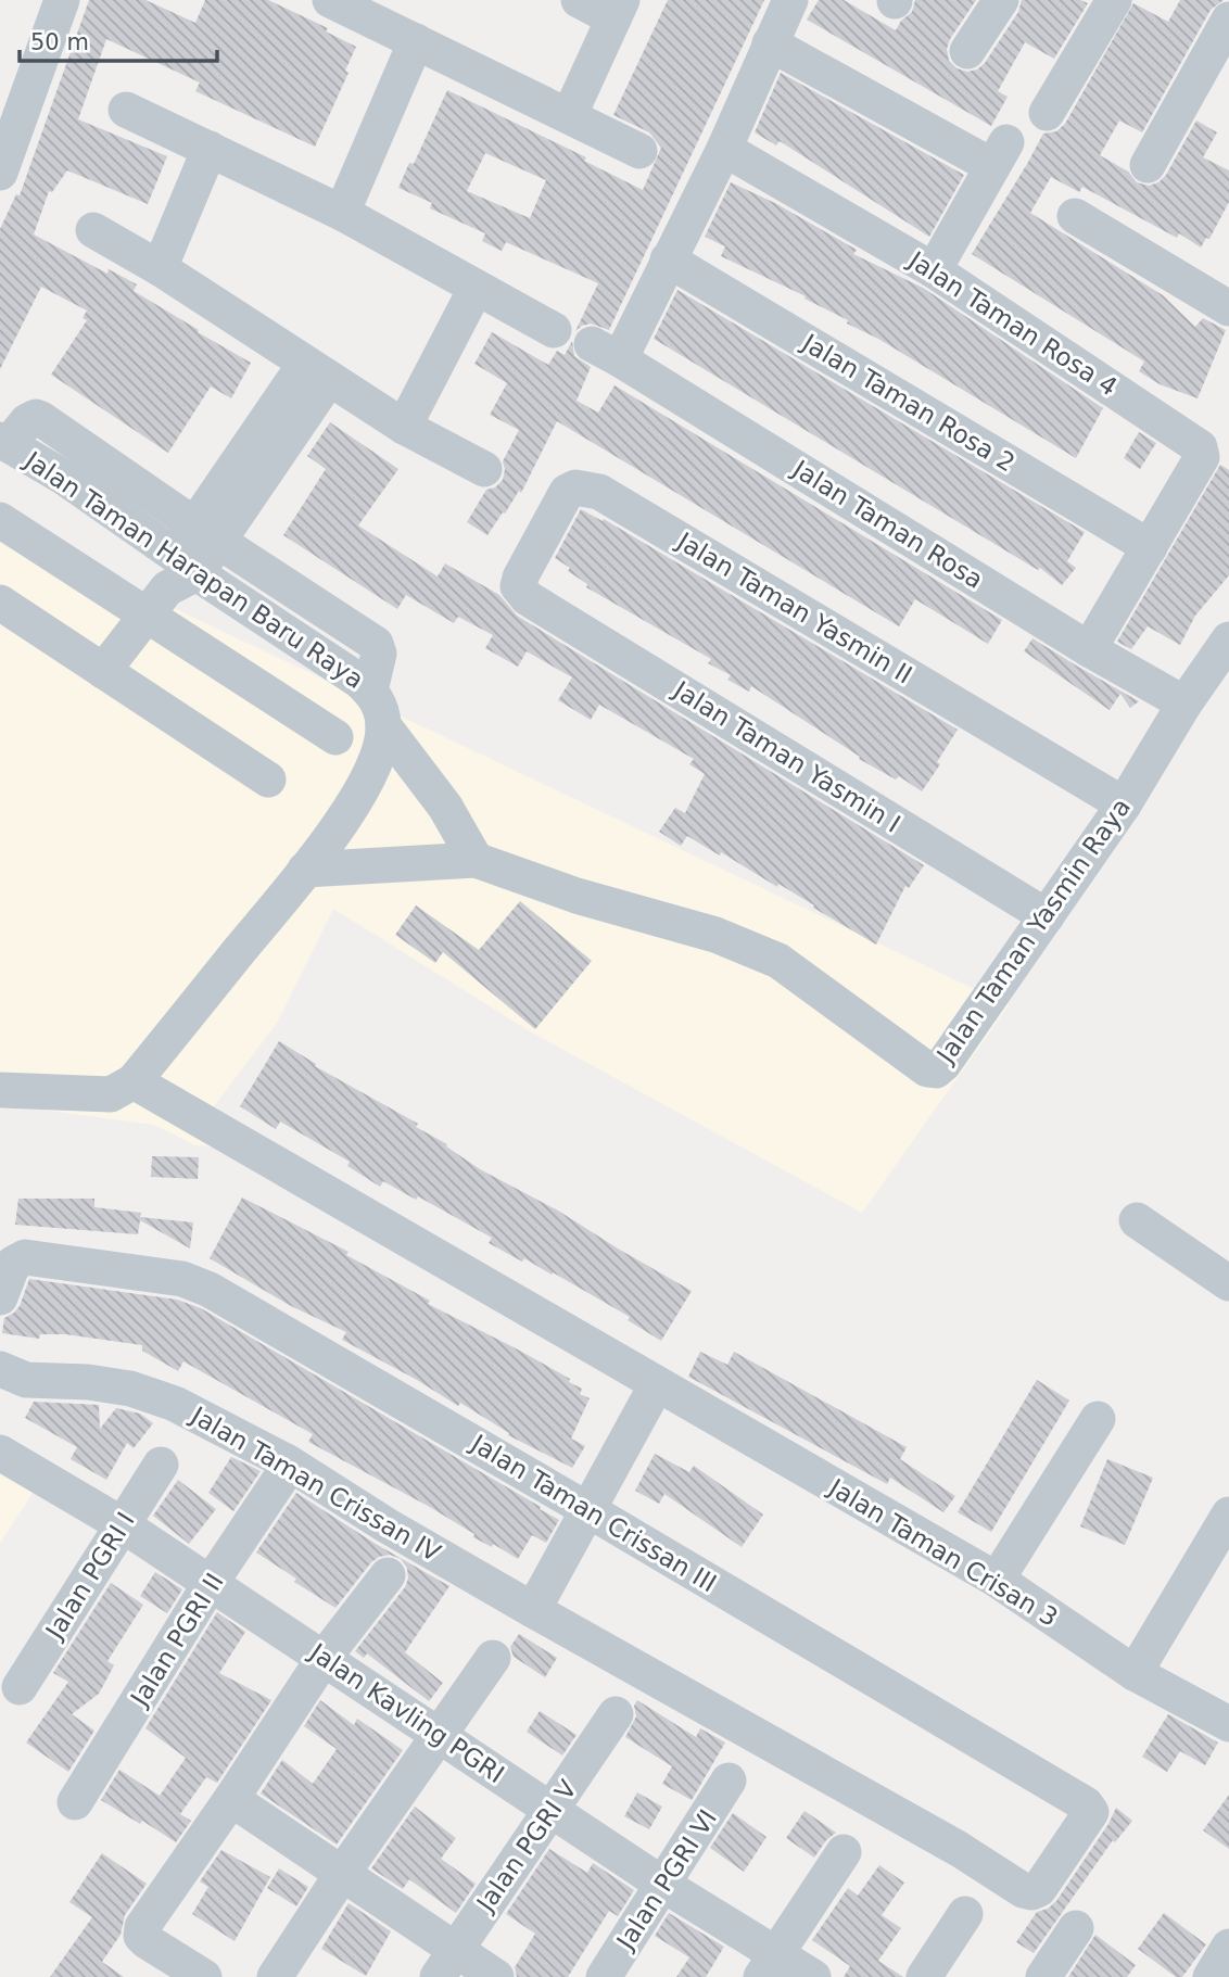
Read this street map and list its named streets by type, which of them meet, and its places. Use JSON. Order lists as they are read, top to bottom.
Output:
{
  "streets": {
    "street": [
      "Jalan Taman Rosa 4",
      "Jalan Taman Rosa 2",
      "Jalan Taman Rosa",
      "Jalan Taman Harapan Baru Raya",
      "Jalan Taman Yasmin II",
      "Jalan Taman Yasmin I",
      "Jalan Taman Yasmin Raya",
      "Jalan Taman Crissan IV",
      "Jalan Taman Crissan III",
      "Jalan Taman Crisan 3",
      "Jalan PGRI I",
      "Jalan PGRI II",
      "Jalan Kavling PGRI",
      "Jalan PGRI V",
      "Jalan PGRI VI"
    ]
  },
  "crossings": [
    ["Jalan Taman Rosa 4", "Jalan Taman Rosa 2"],
    ["Jalan Taman Rosa 4", "Jalan Taman Rosa"],
    ["Jalan Taman Rosa 2", "Jalan Taman Rosa"],
    ["Jalan Taman Rosa", "Jalan Taman Yasmin Raya"],
    ["Jalan Taman Yasmin II", "Jalan Taman Yasmin I"],
    ["Jalan Taman Yasmin II", "Jalan Taman Yasmin Raya"],
    ["Jalan Taman Yasmin I", "Jalan Taman Yasmin Raya"],
    ["Jalan Taman Crissan IV", "Jalan Taman Crissan III"],
    ["Jalan PGRI I", "Jalan Kavling PGRI"],
    ["Jalan PGRI II", "Jalan Kavling PGRI"],
    ["Jalan Kavling PGRI", "Jalan PGRI V"],
    ["Jalan Kavling PGRI", "Jalan PGRI VI"]
  ],
  "scale_bar": "50 m"
}
